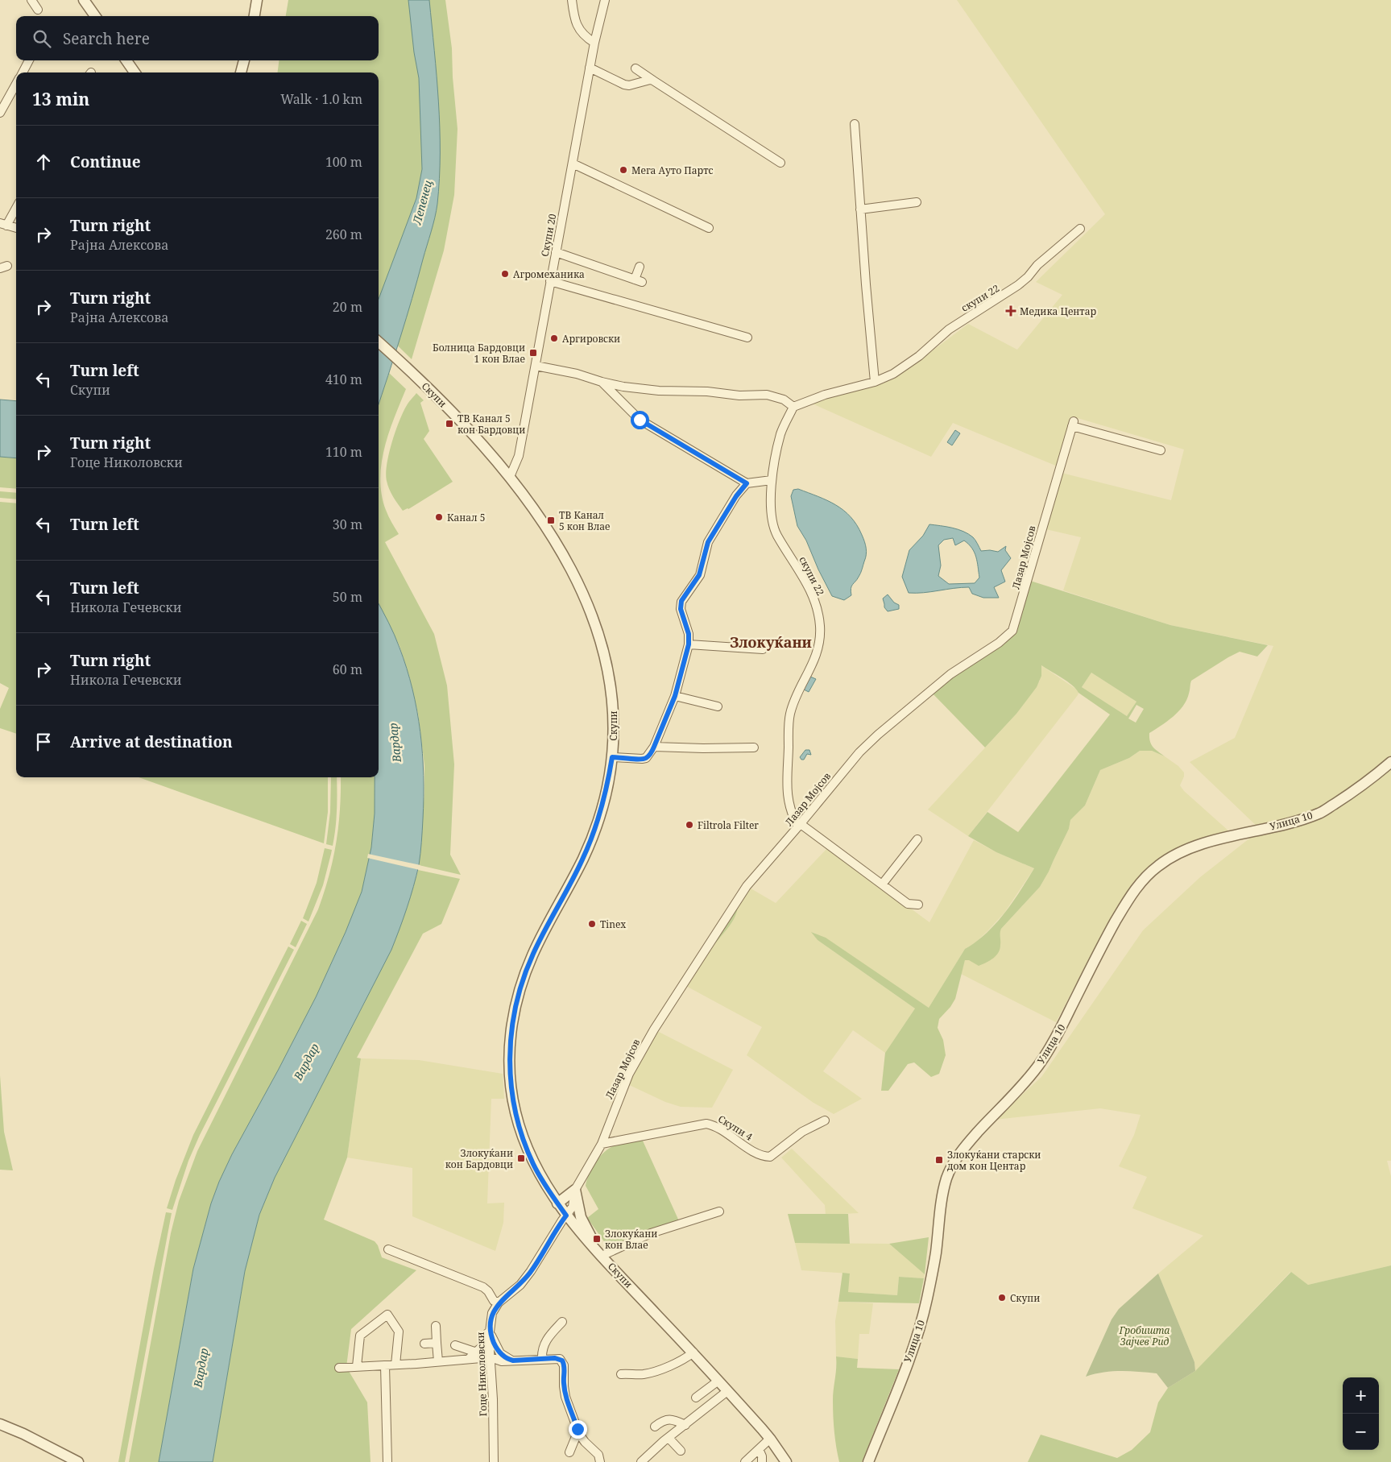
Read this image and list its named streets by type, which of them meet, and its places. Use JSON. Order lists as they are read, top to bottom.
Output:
{
  "streets": {
    "street": [
      "Скупи 20",
      "скупи 22",
      "Скупи",
      "Лазар Мојсов",
      "Улица 10",
      "Cкупи 4",
      "Гоце Николовски"
    ]
  },
  "crossings": [
    ["Скупи 20", "Скупи"],
    ["скупи 22", "Лазар Мојсов"],
    ["Скупи", "Лазар Мојсов"],
    ["Скупи", "Гоце Николовски"],
    ["Лазар Мојсов", "Cкупи 4"],
    ["Лазар Мојсов", "Гоце Николовски"]
  ],
  "districts": ["Злокуќани"],
  "water": ["Лепенец", "Вардар"],
  "parks": ["Гробишта Зајчев Рид"],
  "places": {
    "other": [
      "Мега Ауто Партс",
      "Агромеханика",
      "Аргировски",
      "Канал 5",
      "Filtrola Filter",
      "Tinex",
      "Скупи"
    ],
    "health": ["Медика Центар"],
    "transit": [
      "Болница Бардовци 1 кон Влае",
      "ТВ Канал 5 кон Бардовци",
      "ТВ Канал 5 кон Влае",
      "Злокуќани кон Бардовци",
      "Злокуќани старски дом кон Центар",
      "Злокуќани кон Влае"
    ]
  },
  "page": {
    "search": "Search here",
    "heading": ["13 min", "Walk · 1.0 km"],
    "list": [
      ["Continue", "100 m"],
      ["Turn right", "Рајна Алексова", "260 m"],
      ["Turn right", "Рајна Алексова", "20 m"],
      ["Turn left", "Скупи", "410 m"],
      ["Turn right", "Гоце Николовски", "110 m"],
      ["Turn left", "30 m"],
      ["Turn left", "Никола Гечевски", "50 m"],
      ["Turn right", "Никола Гечевски", "60 m"],
      "Arrive at destination"
    ],
    "map_buttons": ["+", "−"]
  }
}
